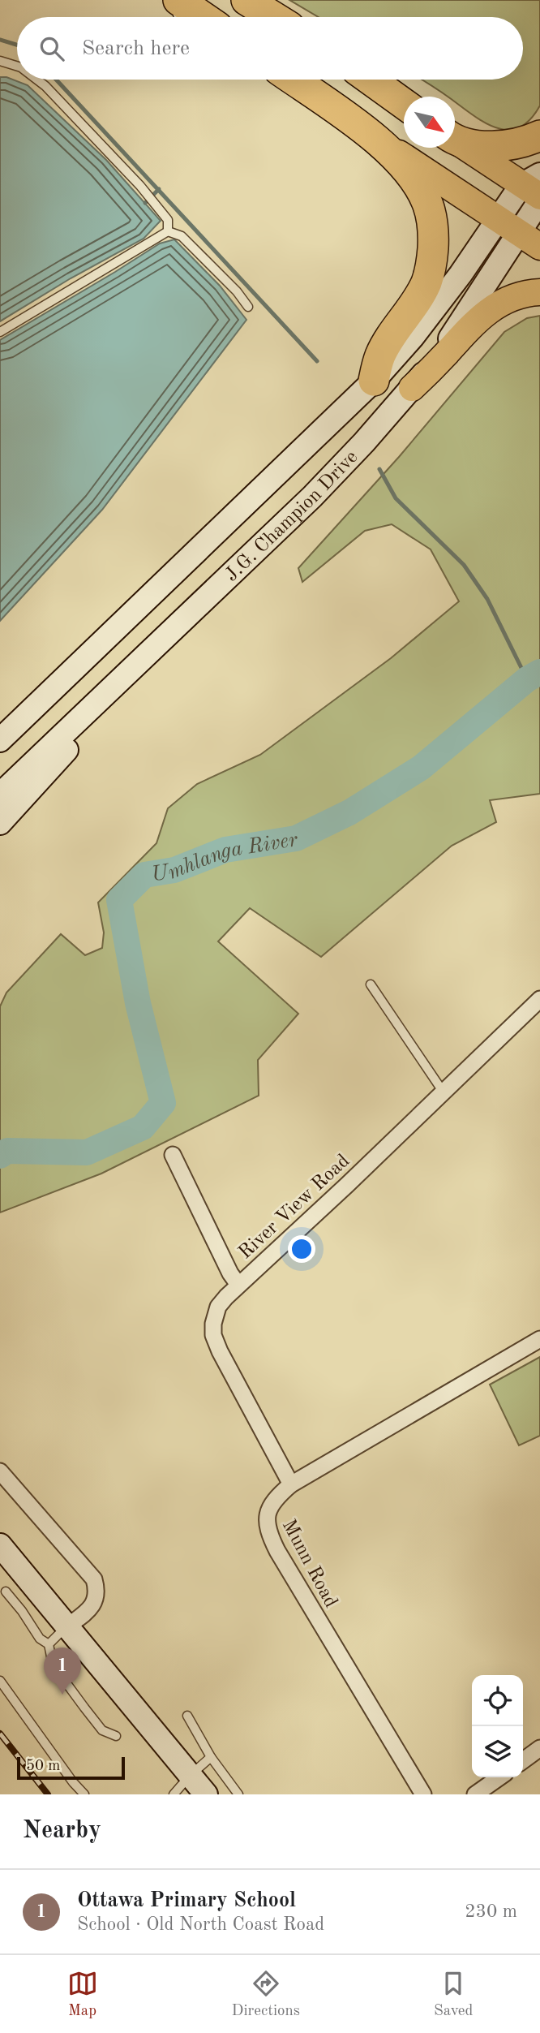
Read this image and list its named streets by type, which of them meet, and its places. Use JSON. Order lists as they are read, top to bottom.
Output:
{
  "streets": {
    "street": ["J.G. Champion Drive", "River View Road", "Munn Road"]
  },
  "crossings": [
    ["River View Road", "Munn Road"]
  ],
  "water": ["Umhlanga River"],
  "scale_bar": "50 m",
  "north": "bottom right",
  "page": {
    "search": "Search here",
    "pins": "1",
    "scale": "50 m",
    "heading": "Nearby",
    "list": [
      {
        "mark": "1",
        "name": "Ottawa Primary School",
        "note": "School · Old North Coast Road",
        "value": "230 m"
      }
    ],
    "nav": ["Map", "Directions", "Saved"]
  }
}
